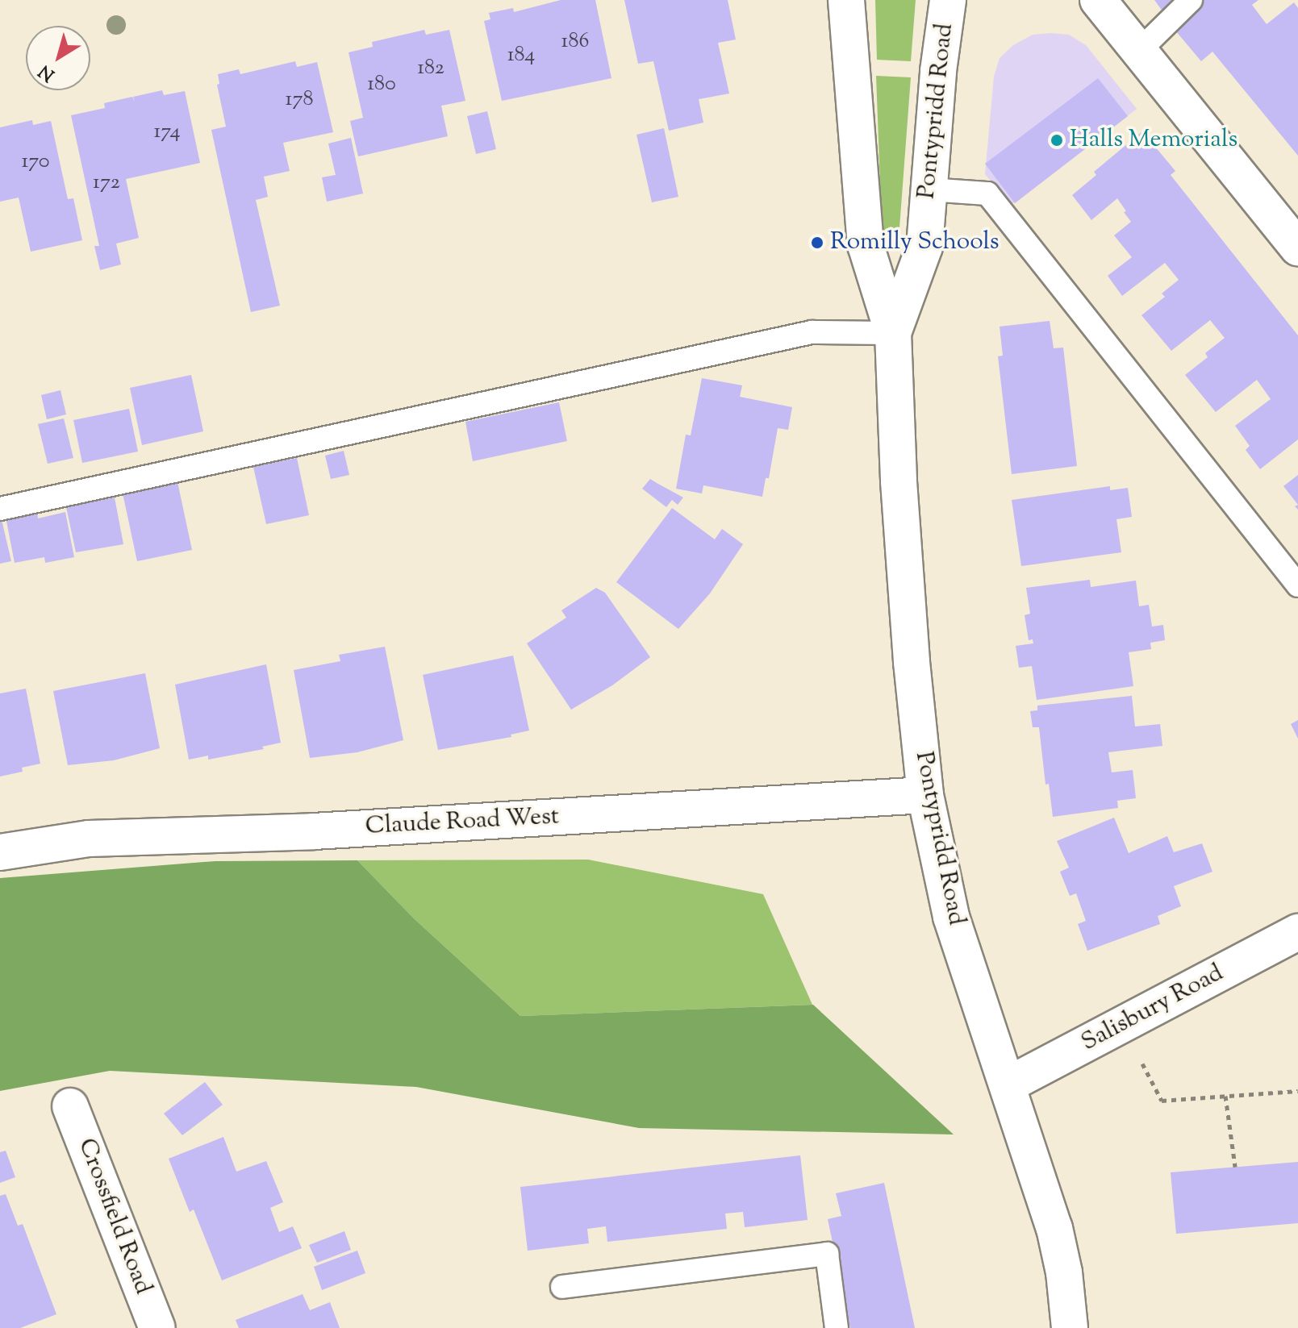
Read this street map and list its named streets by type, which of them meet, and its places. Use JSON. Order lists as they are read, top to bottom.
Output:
{
  "streets": {
    "street": [
      "Pontypridd Road",
      "Claude Road West",
      "Salisbury Road",
      "Crossfield Road"
    ]
  },
  "crossings": [
    ["Pontypridd Road", "Claude Road West"],
    ["Pontypridd Road", "Salisbury Road"]
  ],
  "places": ["Halls Memorials", "Romilly Schools"],
  "house_numbers": [
    "186",
    "184",
    "182",
    "180",
    "178",
    "174",
    "170",
    "172"
  ],
  "north": "bottom left"
}
